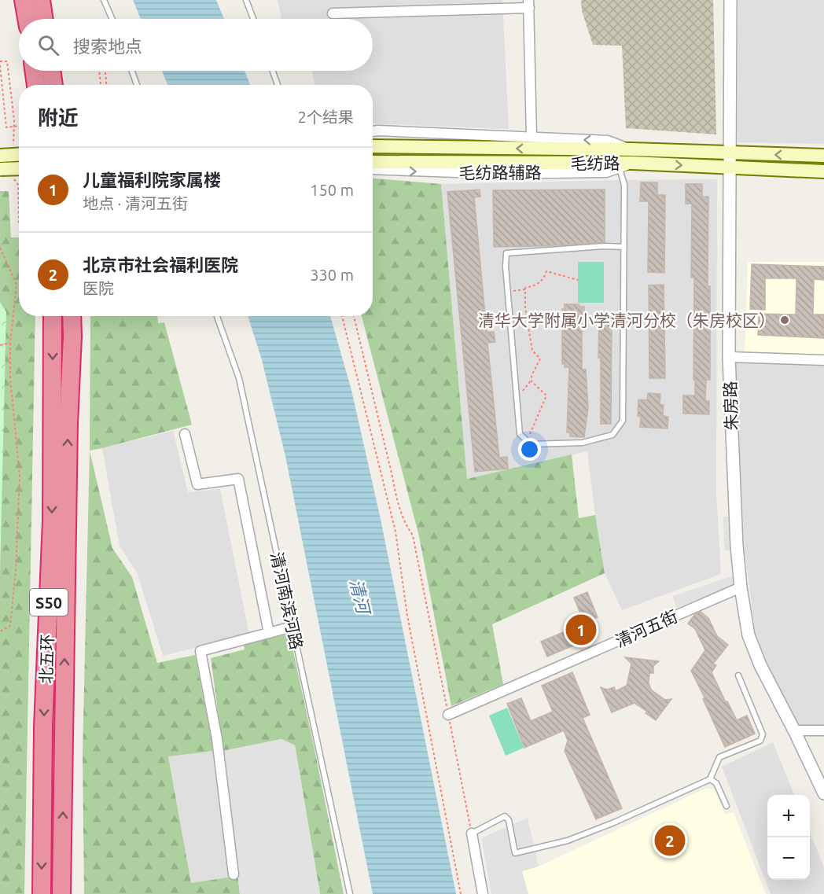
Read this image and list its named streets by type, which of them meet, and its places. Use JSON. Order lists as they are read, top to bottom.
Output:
{
  "streets": {
    "highway": ["S50", "北五环"],
    "main road": ["毛纺路"],
    "street": ["毛纺路辅路", "朱房路", "清河五街"],
    "lane": ["清河南滨河路"]
  },
  "crossings": [
    ["毛纺路", "毛纺路辅路"],
    ["毛纺路", "朱房路"],
    ["朱房路", "清河五街"]
  ],
  "water": ["清河"],
  "places": ["清华大学附属小学清河分校（朱房校区）"],
  "page": {
    "search": "搜索地点",
    "heading": ["附近", "2个结果"],
    "list": [
      {
        "mark": "1",
        "name": "儿童福利院家属楼",
        "note": "地点 · 清河五街",
        "value": "150 m"
      },
      {
        "mark": "2",
        "name": "北京市社会福利医院",
        "note": "医院",
        "value": "330 m"
      }
    ],
    "pins": ["1", "2"],
    "map_buttons": ["+", "−"]
  }
}
